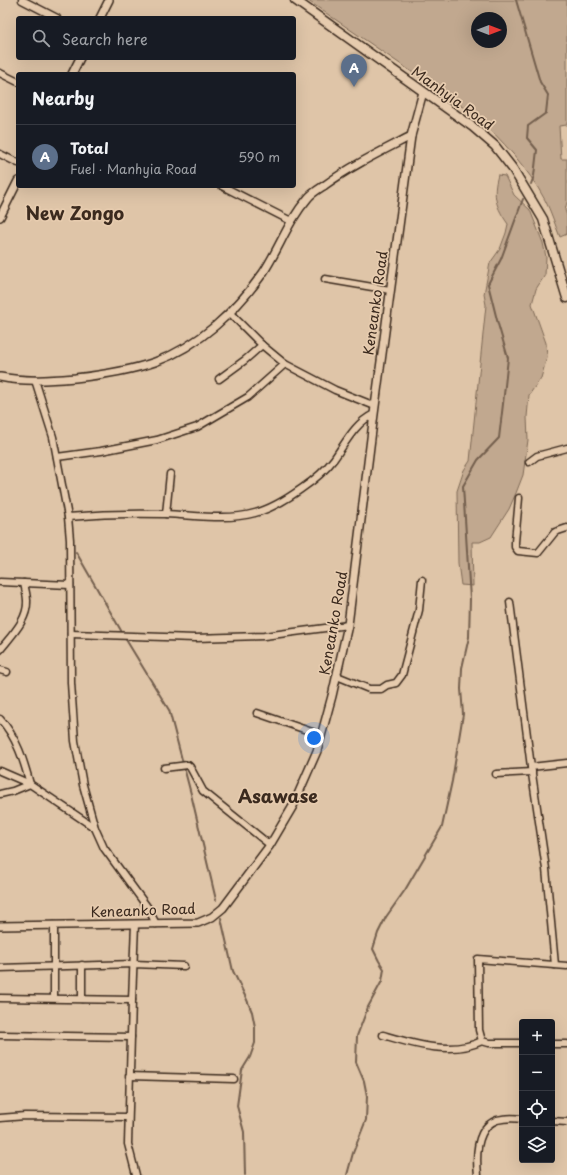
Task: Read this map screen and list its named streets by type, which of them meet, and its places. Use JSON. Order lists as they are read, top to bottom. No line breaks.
{"streets":{"main road":["Manhyia Road"],"street":["Keneanko Road"]},"crossings":[["Manhyia Road","Keneanko Road"]],"districts":["New Zongo","Asawase"],"north":"right","page":{"search":"Search here","pins":"A","heading":"Nearby","list":[{"mark":"A","name":"Total","note":"Fuel · Manhyia Road","value":"590 m"}],"map_buttons":["+","−"]}}
